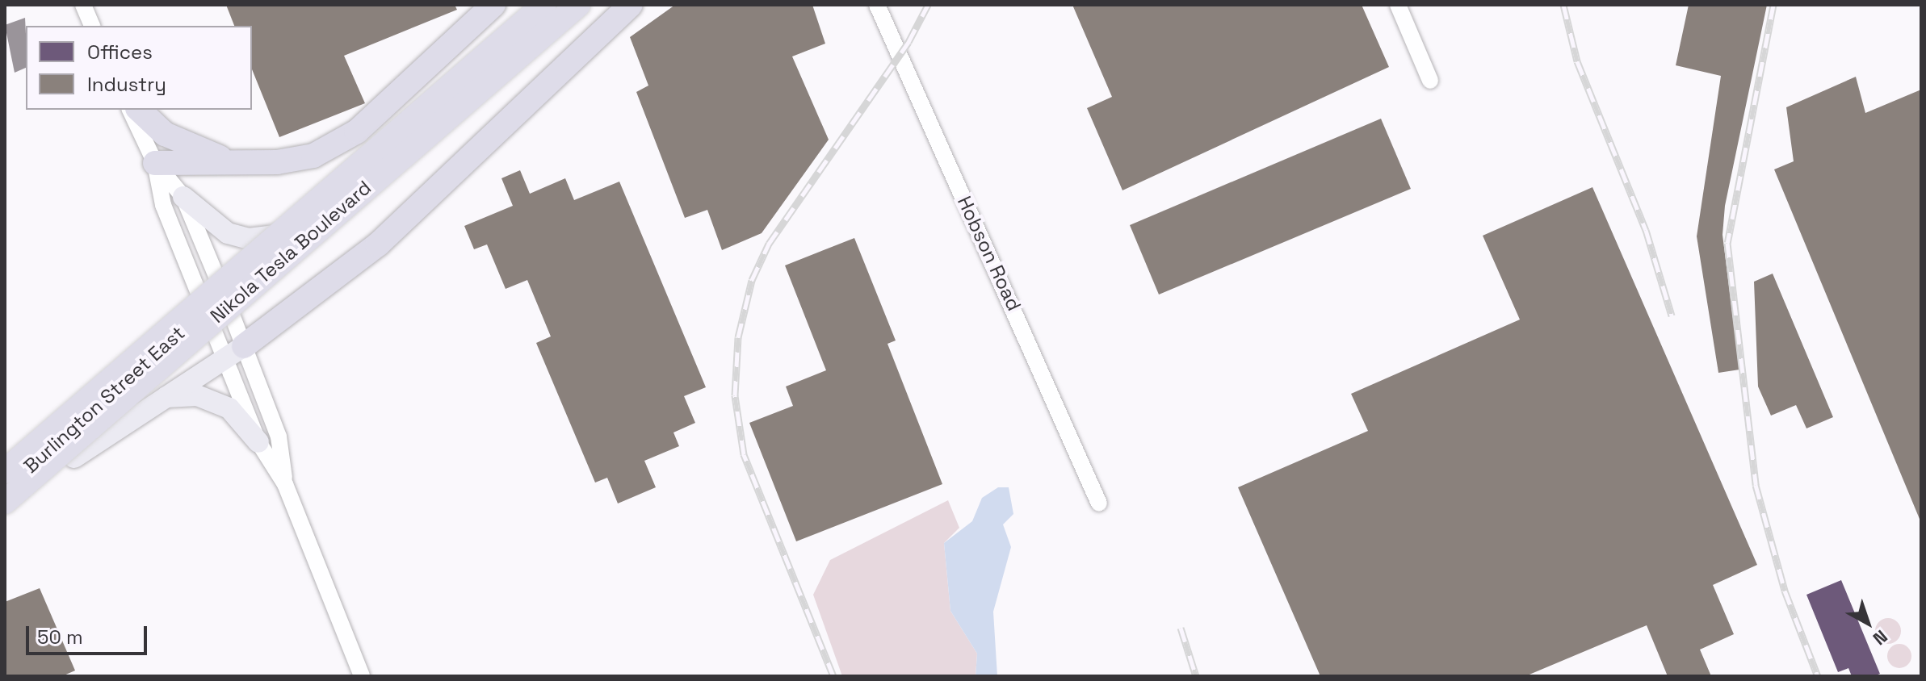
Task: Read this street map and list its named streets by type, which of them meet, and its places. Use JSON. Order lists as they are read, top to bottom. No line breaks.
{"streets":{"highway":["Nikola Tesla Boulevard"],"main road":["Burlington Street East"],"street":["Hobson Road"]},"crossings":[["Nikola Tesla Boulevard","Burlington Street East"]],"legend":["Offices","Industry"],"scale_bar":"50 m","north":"bottom right"}
